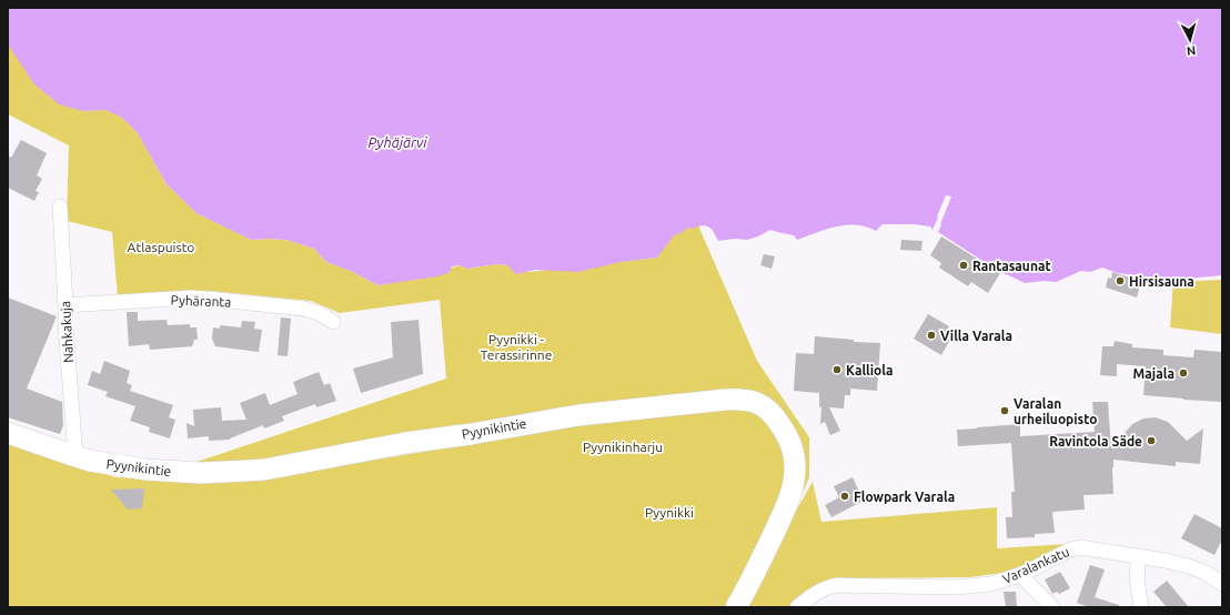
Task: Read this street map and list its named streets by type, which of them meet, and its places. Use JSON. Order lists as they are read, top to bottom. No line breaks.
{"streets":{"street":["Pyhäranta","Nahkakuja","Pyynikintie","Varalankatu"]},"crossings":[["Pyhäranta","Nahkakuja"],["Nahkakuja","Pyynikintie"]],"water":["Pyhäjärvi"],"parks":["Atlaspuisto","Pyynikki - Terassirinne","Pyynikinharju","Pyynikki"],"places":["Rantasaunat","Hirsisauna","Villa Varala","Kalliola","Majala","Varalan urheiluopisto","Ravintola Säde","Flowpark Varala"],"north":"bottom"}
